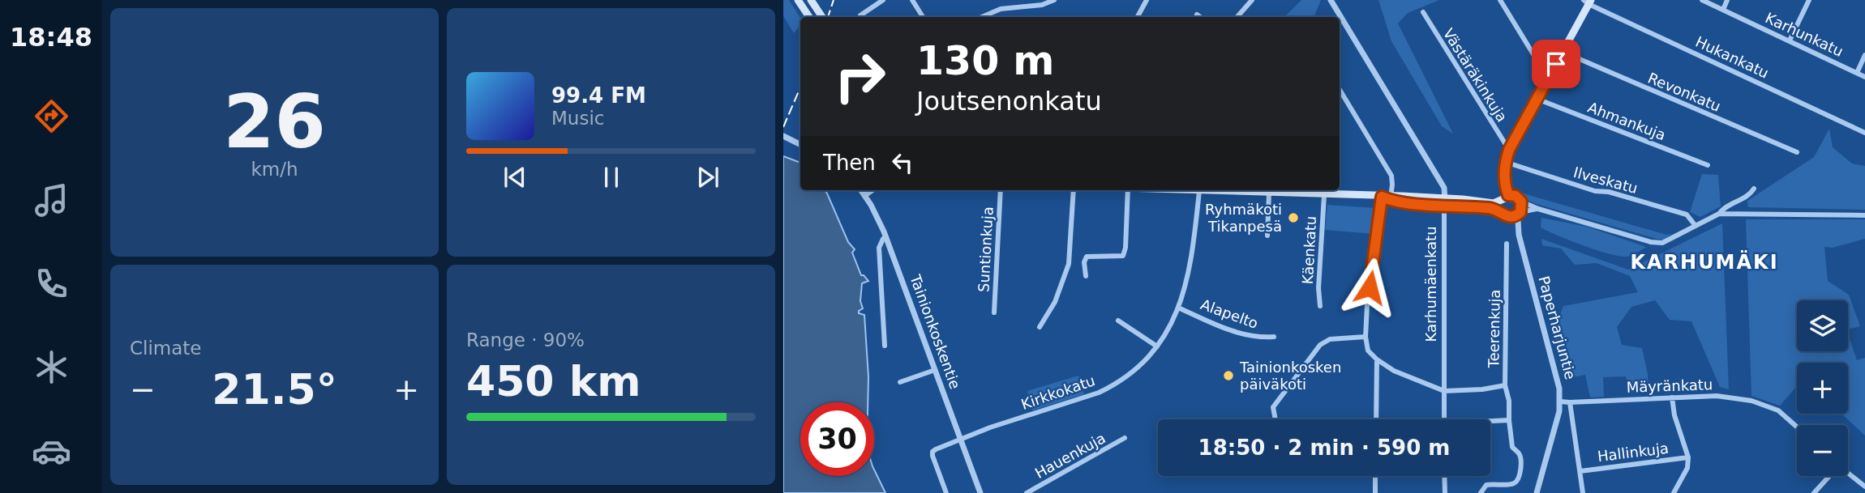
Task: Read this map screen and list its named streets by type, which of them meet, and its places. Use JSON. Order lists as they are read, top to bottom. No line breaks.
{"streets":{"street":["Karhunkatu","Hukankatu","Västäräkinkuja","Revonkatu","Ahmankuja","Ilveskatu","Suntionkuja","Käenkatu","Karhumäenkatu","Alapelto","Paperharjuntie","Teerenkuja","Tainionkoskentie","Mäyränkatu","Kirkkokatu","Hallinkuja","Hauenkuja"]},"crossings":[["Karhumäenkatu","Teerenkuja"],["Alapelto","Kirkkokatu"],["Paperharjuntie","Mäyränkatu"],["Tainionkoskentie","Kirkkokatu"]],"districts":["KARHUMÄKI"],"places":["Ryhmäkoti Tikanpesä","Tainionkosken päiväkoti"],"page":{"tabs":"18:48","tile":[["26","km/h"],"Climate",["Range · 90%","450 km"]],"turn":["130 m","Joutsenonkatu"],"song":["99.4 FM","Music"],"then":"Then","map_buttons":["+","−"],"heat":["−","21.5°","+"],"limit":"30","trip":"18:50 · 2 min · 590 m"}}
